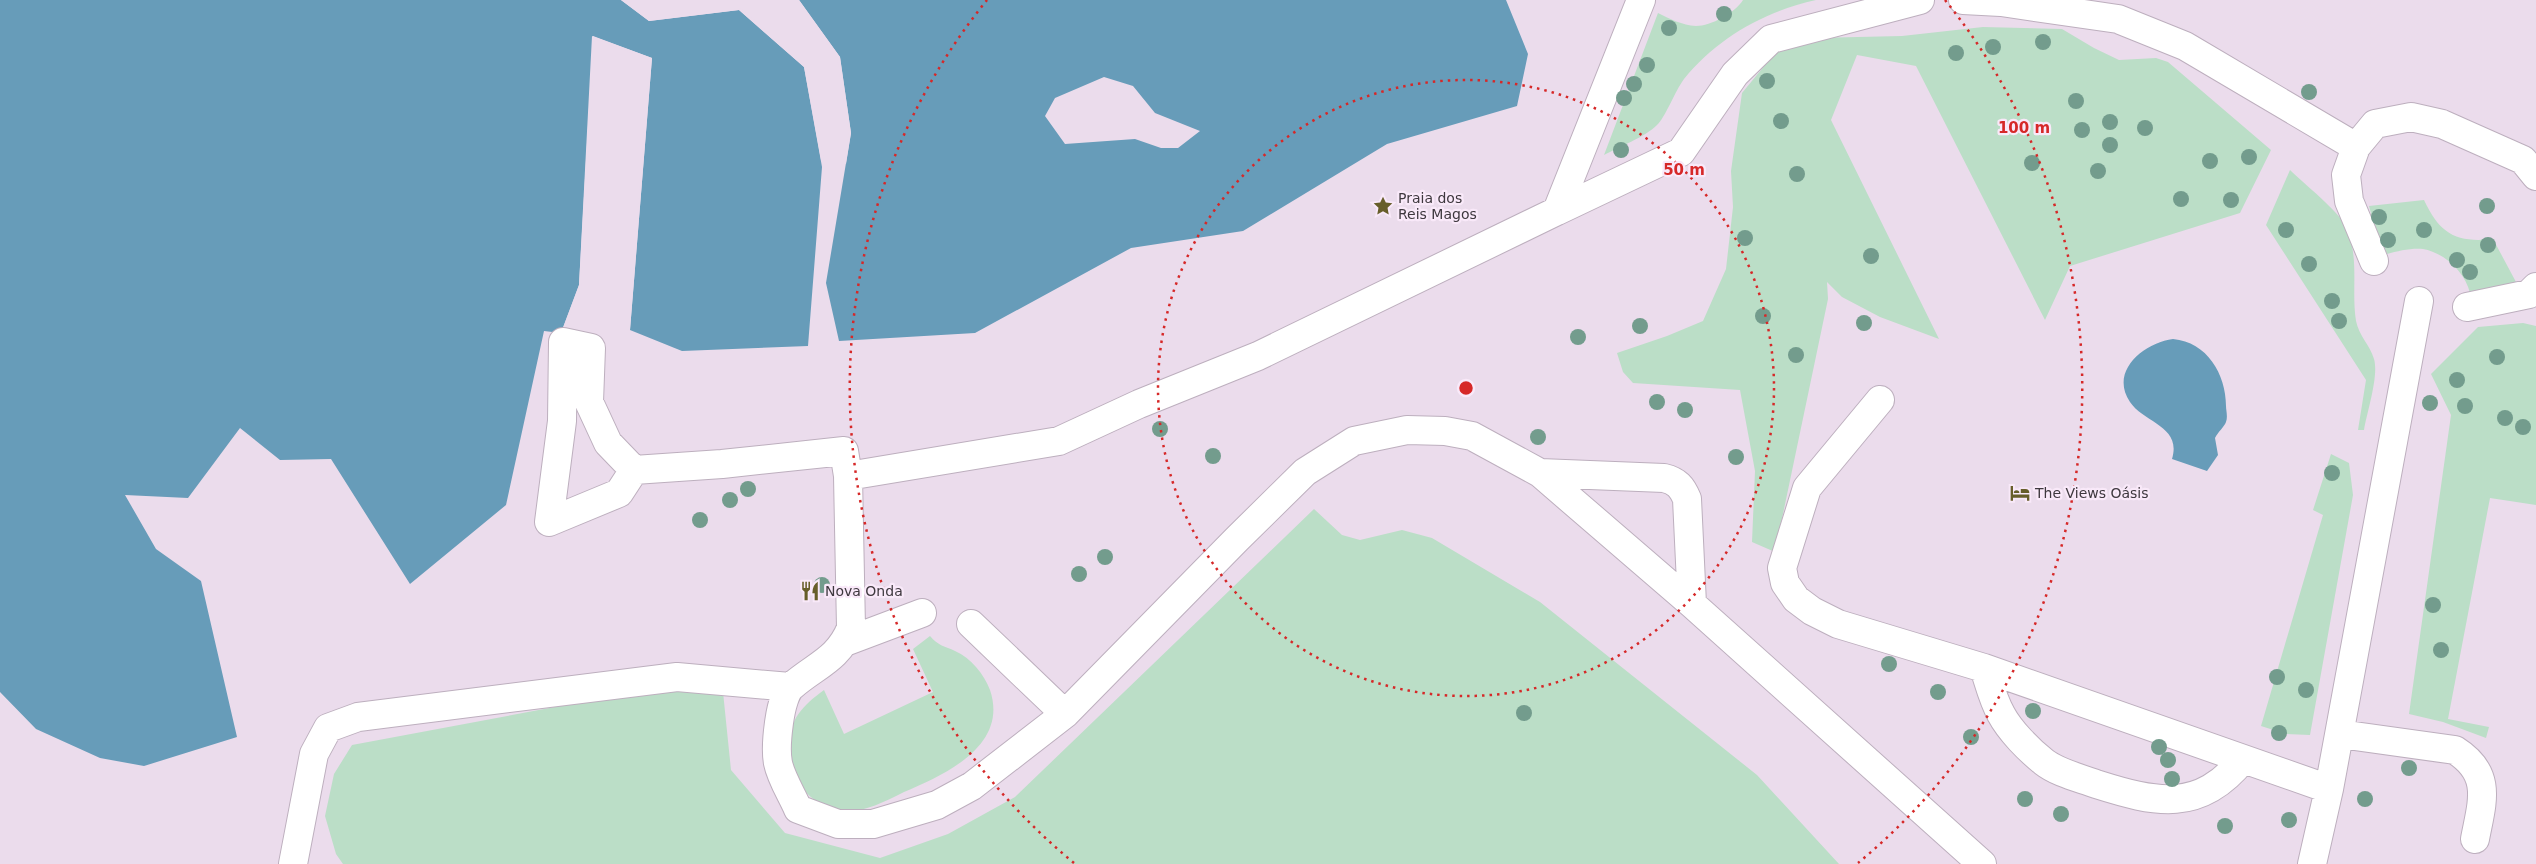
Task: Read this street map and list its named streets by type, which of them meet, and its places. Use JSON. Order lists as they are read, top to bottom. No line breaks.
{"places":{"place":["Praia dos Reis Magos"],"hotel":["The Views Oásis"],"restaurant":["Nova Onda"]},"rings":["100 m","50 m"]}
